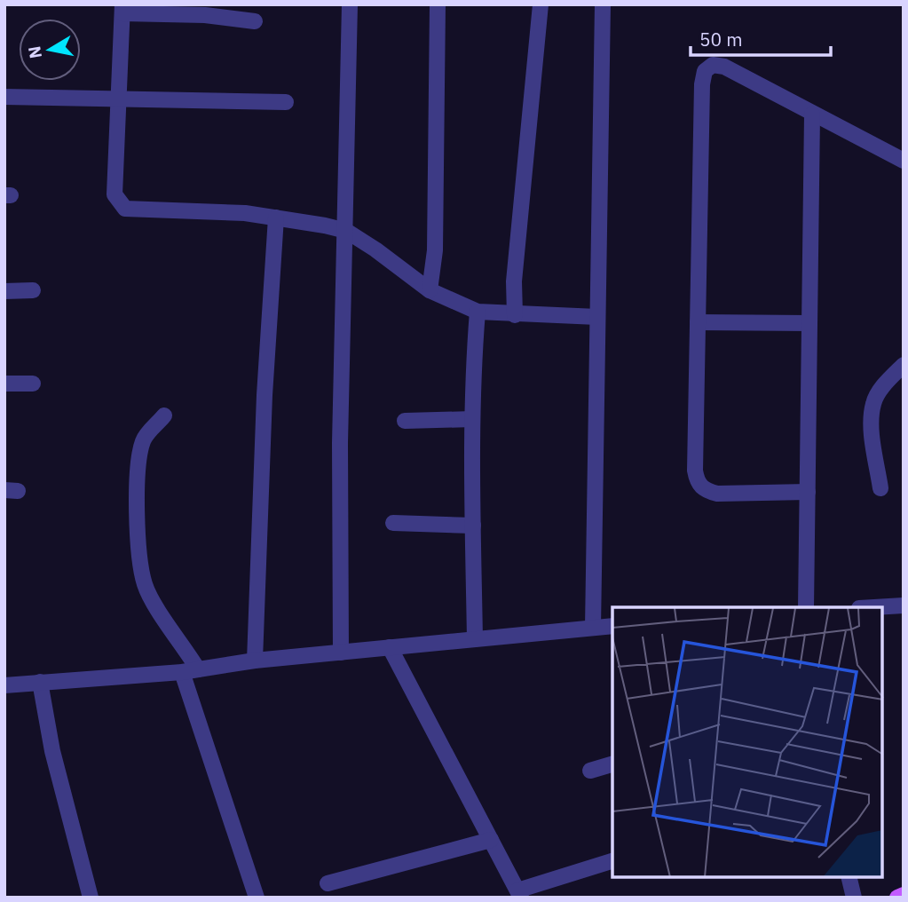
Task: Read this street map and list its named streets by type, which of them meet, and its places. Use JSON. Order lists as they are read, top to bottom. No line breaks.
{"scale_bar":"50 m","north":"left"}
